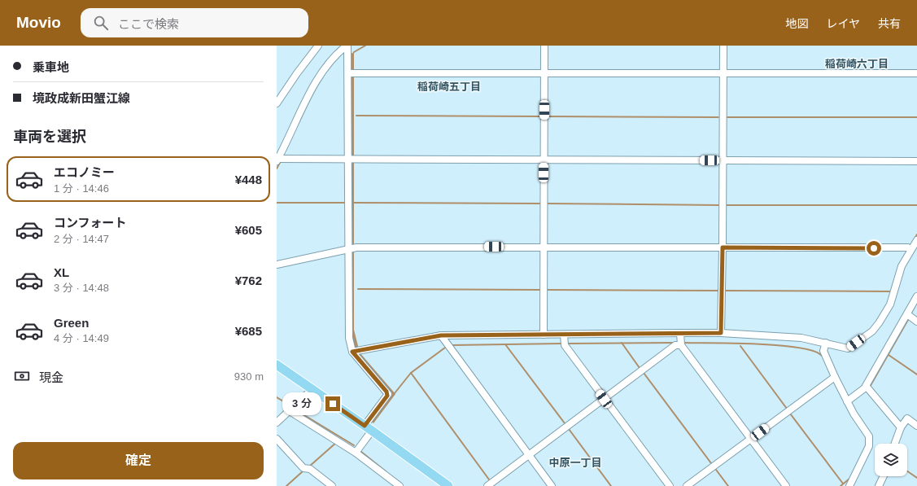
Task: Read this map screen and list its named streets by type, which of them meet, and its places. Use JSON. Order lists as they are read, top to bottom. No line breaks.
{"districts":["稲荷崎六丁目","稲荷崎五丁目","中原一丁目"],"page":{"header":"Movio","search":"ここで検索","nav":["地図","レイヤ","共有"],"banner":["乗車地","境政成新田蟹江線"],"heading":"車両を選択","list":[{"name":"エコノミー","note":"1 分 · 14:46","value":"¥448"},{"name":"コンフォート","note":"2 分 · 14:47","value":"¥605"},{"name":"XL","note":"3 分 · 14:48","value":"¥762"},{"name":"Green","note":"4 分 · 14:49","value":"¥685"}],"pay":["現金","930 m"],"bubble":"3 分","buttons":"確定"}}
